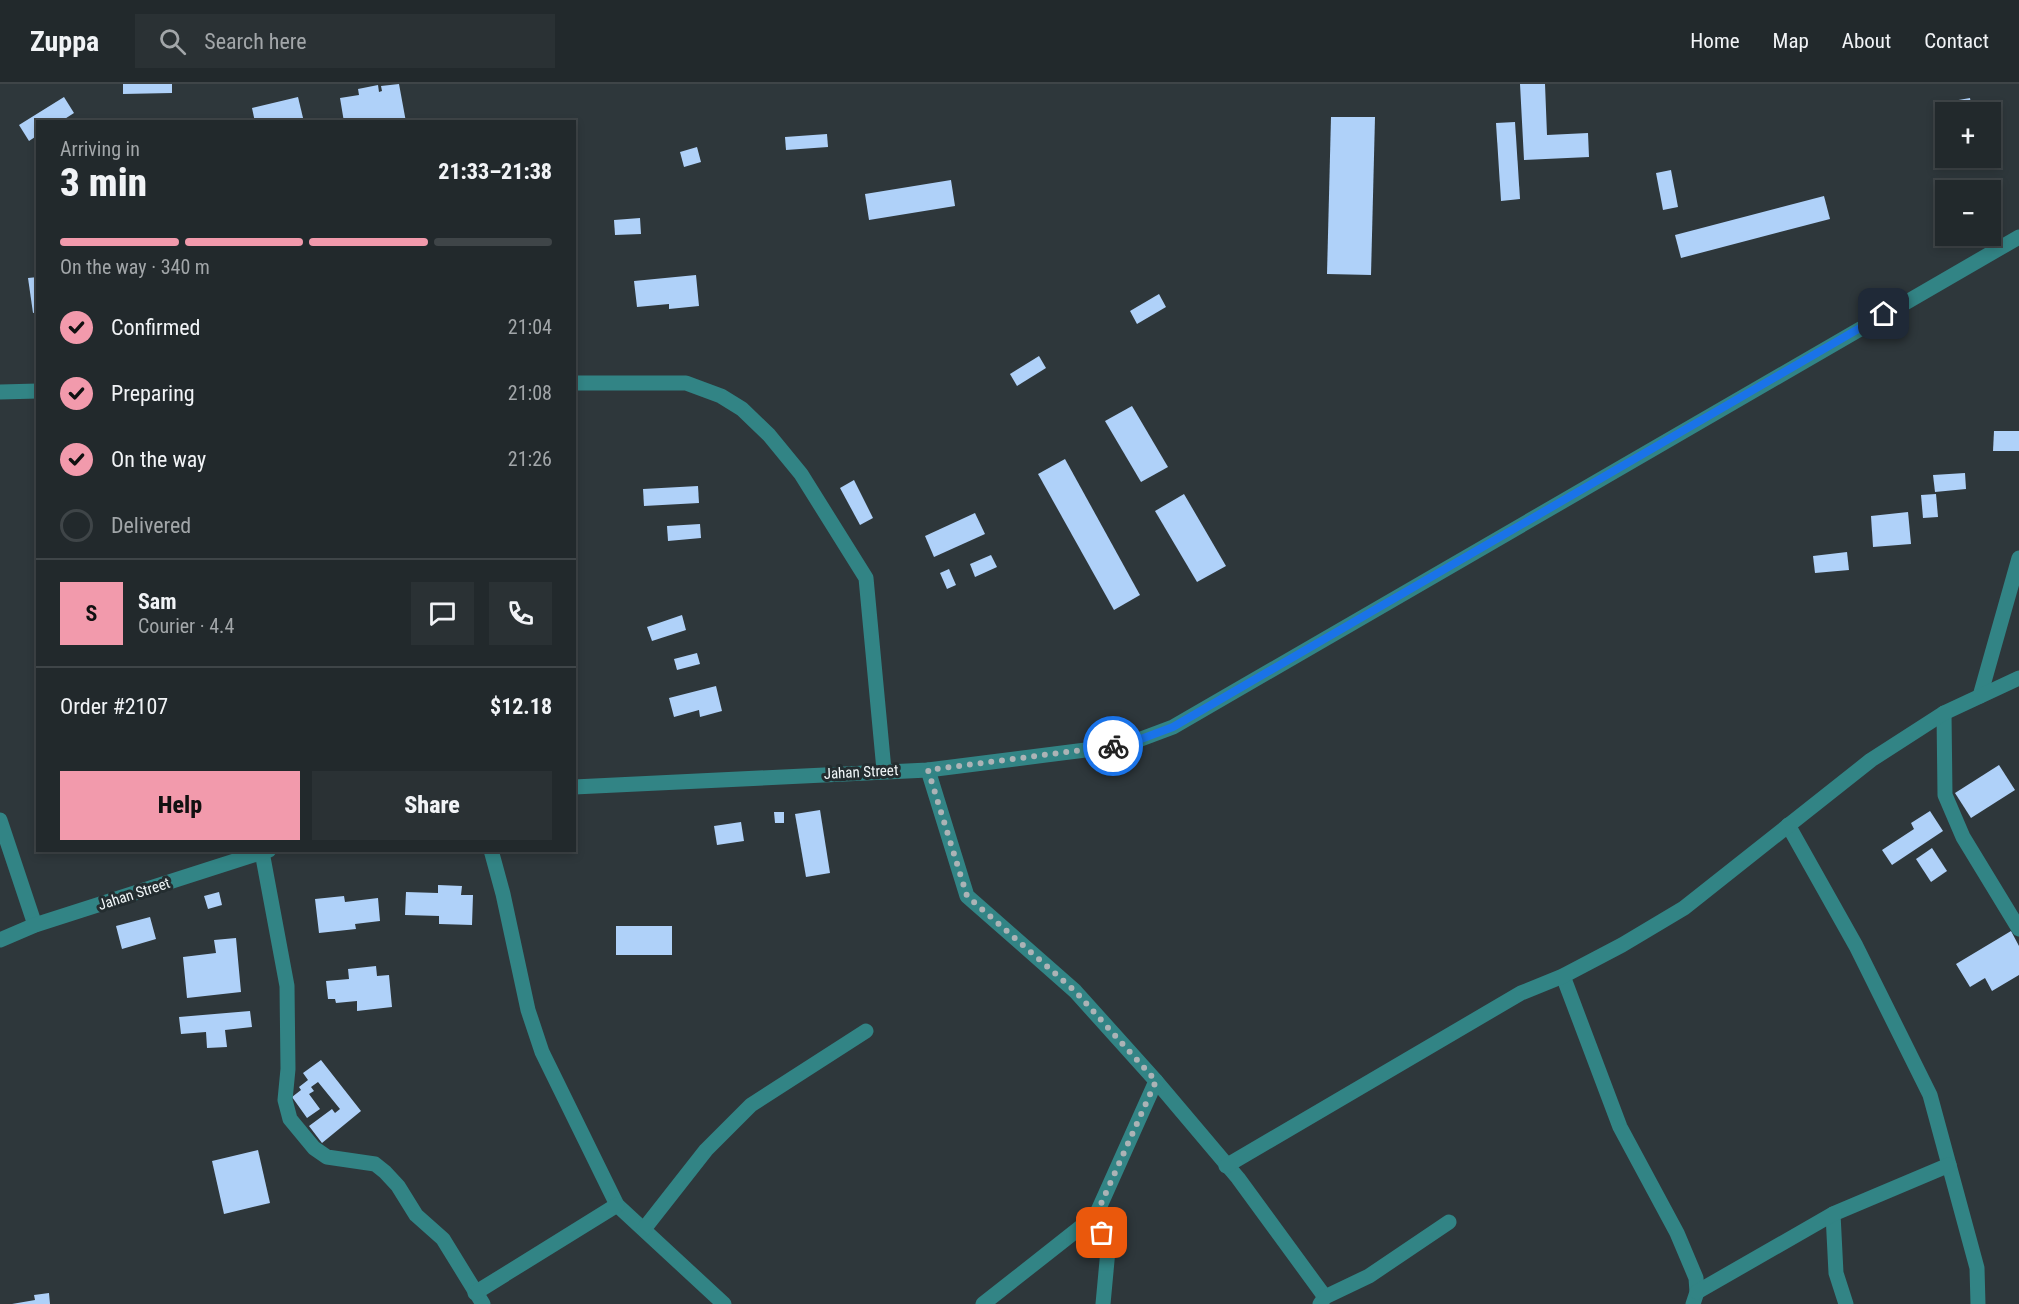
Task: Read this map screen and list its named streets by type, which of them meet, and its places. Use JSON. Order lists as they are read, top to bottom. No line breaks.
{"streets":{"street":["Jahan Street"]},"page":{"header":"Zuppa","search":"Search here","nav":["Home","Map","About","Contact"],"map_buttons":["+","−"],"heading":["3 min","Arriving in","21:33–21:38"],"panel":["Sam","Courier · 4.4","Order #2107","$12.18"],"bar":"On the way · 340 m","list":[["Confirmed","21:04"],["Preparing","21:08"],["On the way","21:26"],"Delivered"],"round":"S","buttons":["Help","Share"]}}
